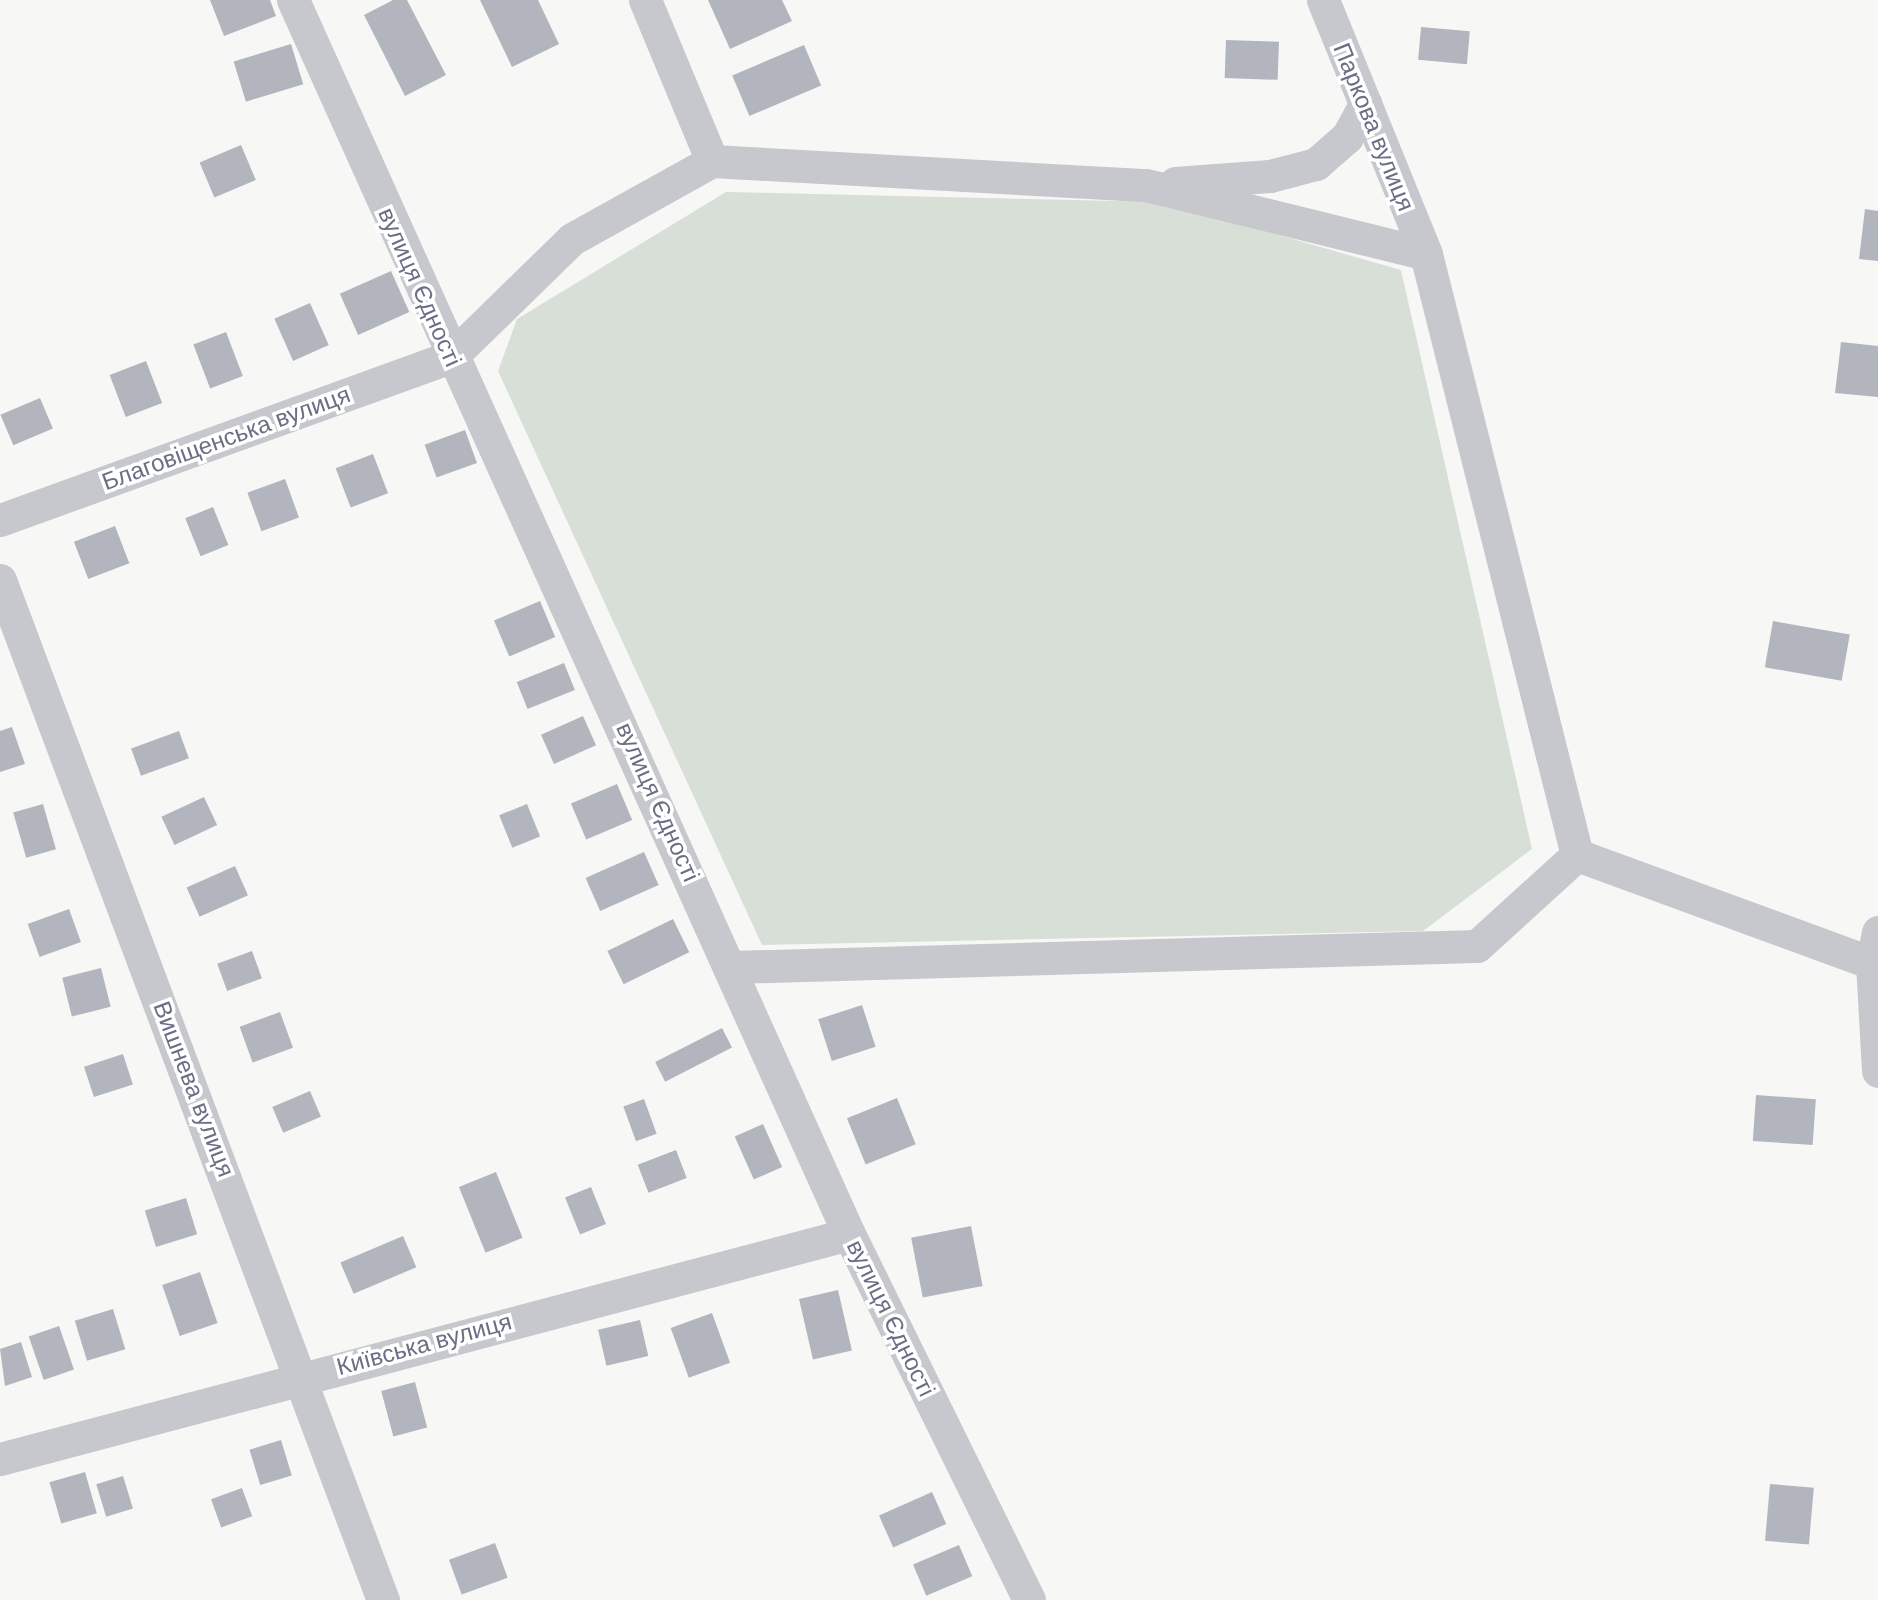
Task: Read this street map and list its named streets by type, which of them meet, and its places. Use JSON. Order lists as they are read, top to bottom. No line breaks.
{"streets":{"street":["Паркова вулиця","вулиця Єдності","Благовіщенська вулиця","Вишнева вулиця","Київська вулиця"]},"crossings":[["вулиця Єдності","Благовіщенська вулиця"],["вулиця Єдності","Київська вулиця"],["Вишнева вулиця","Київська вулиця"]]}
